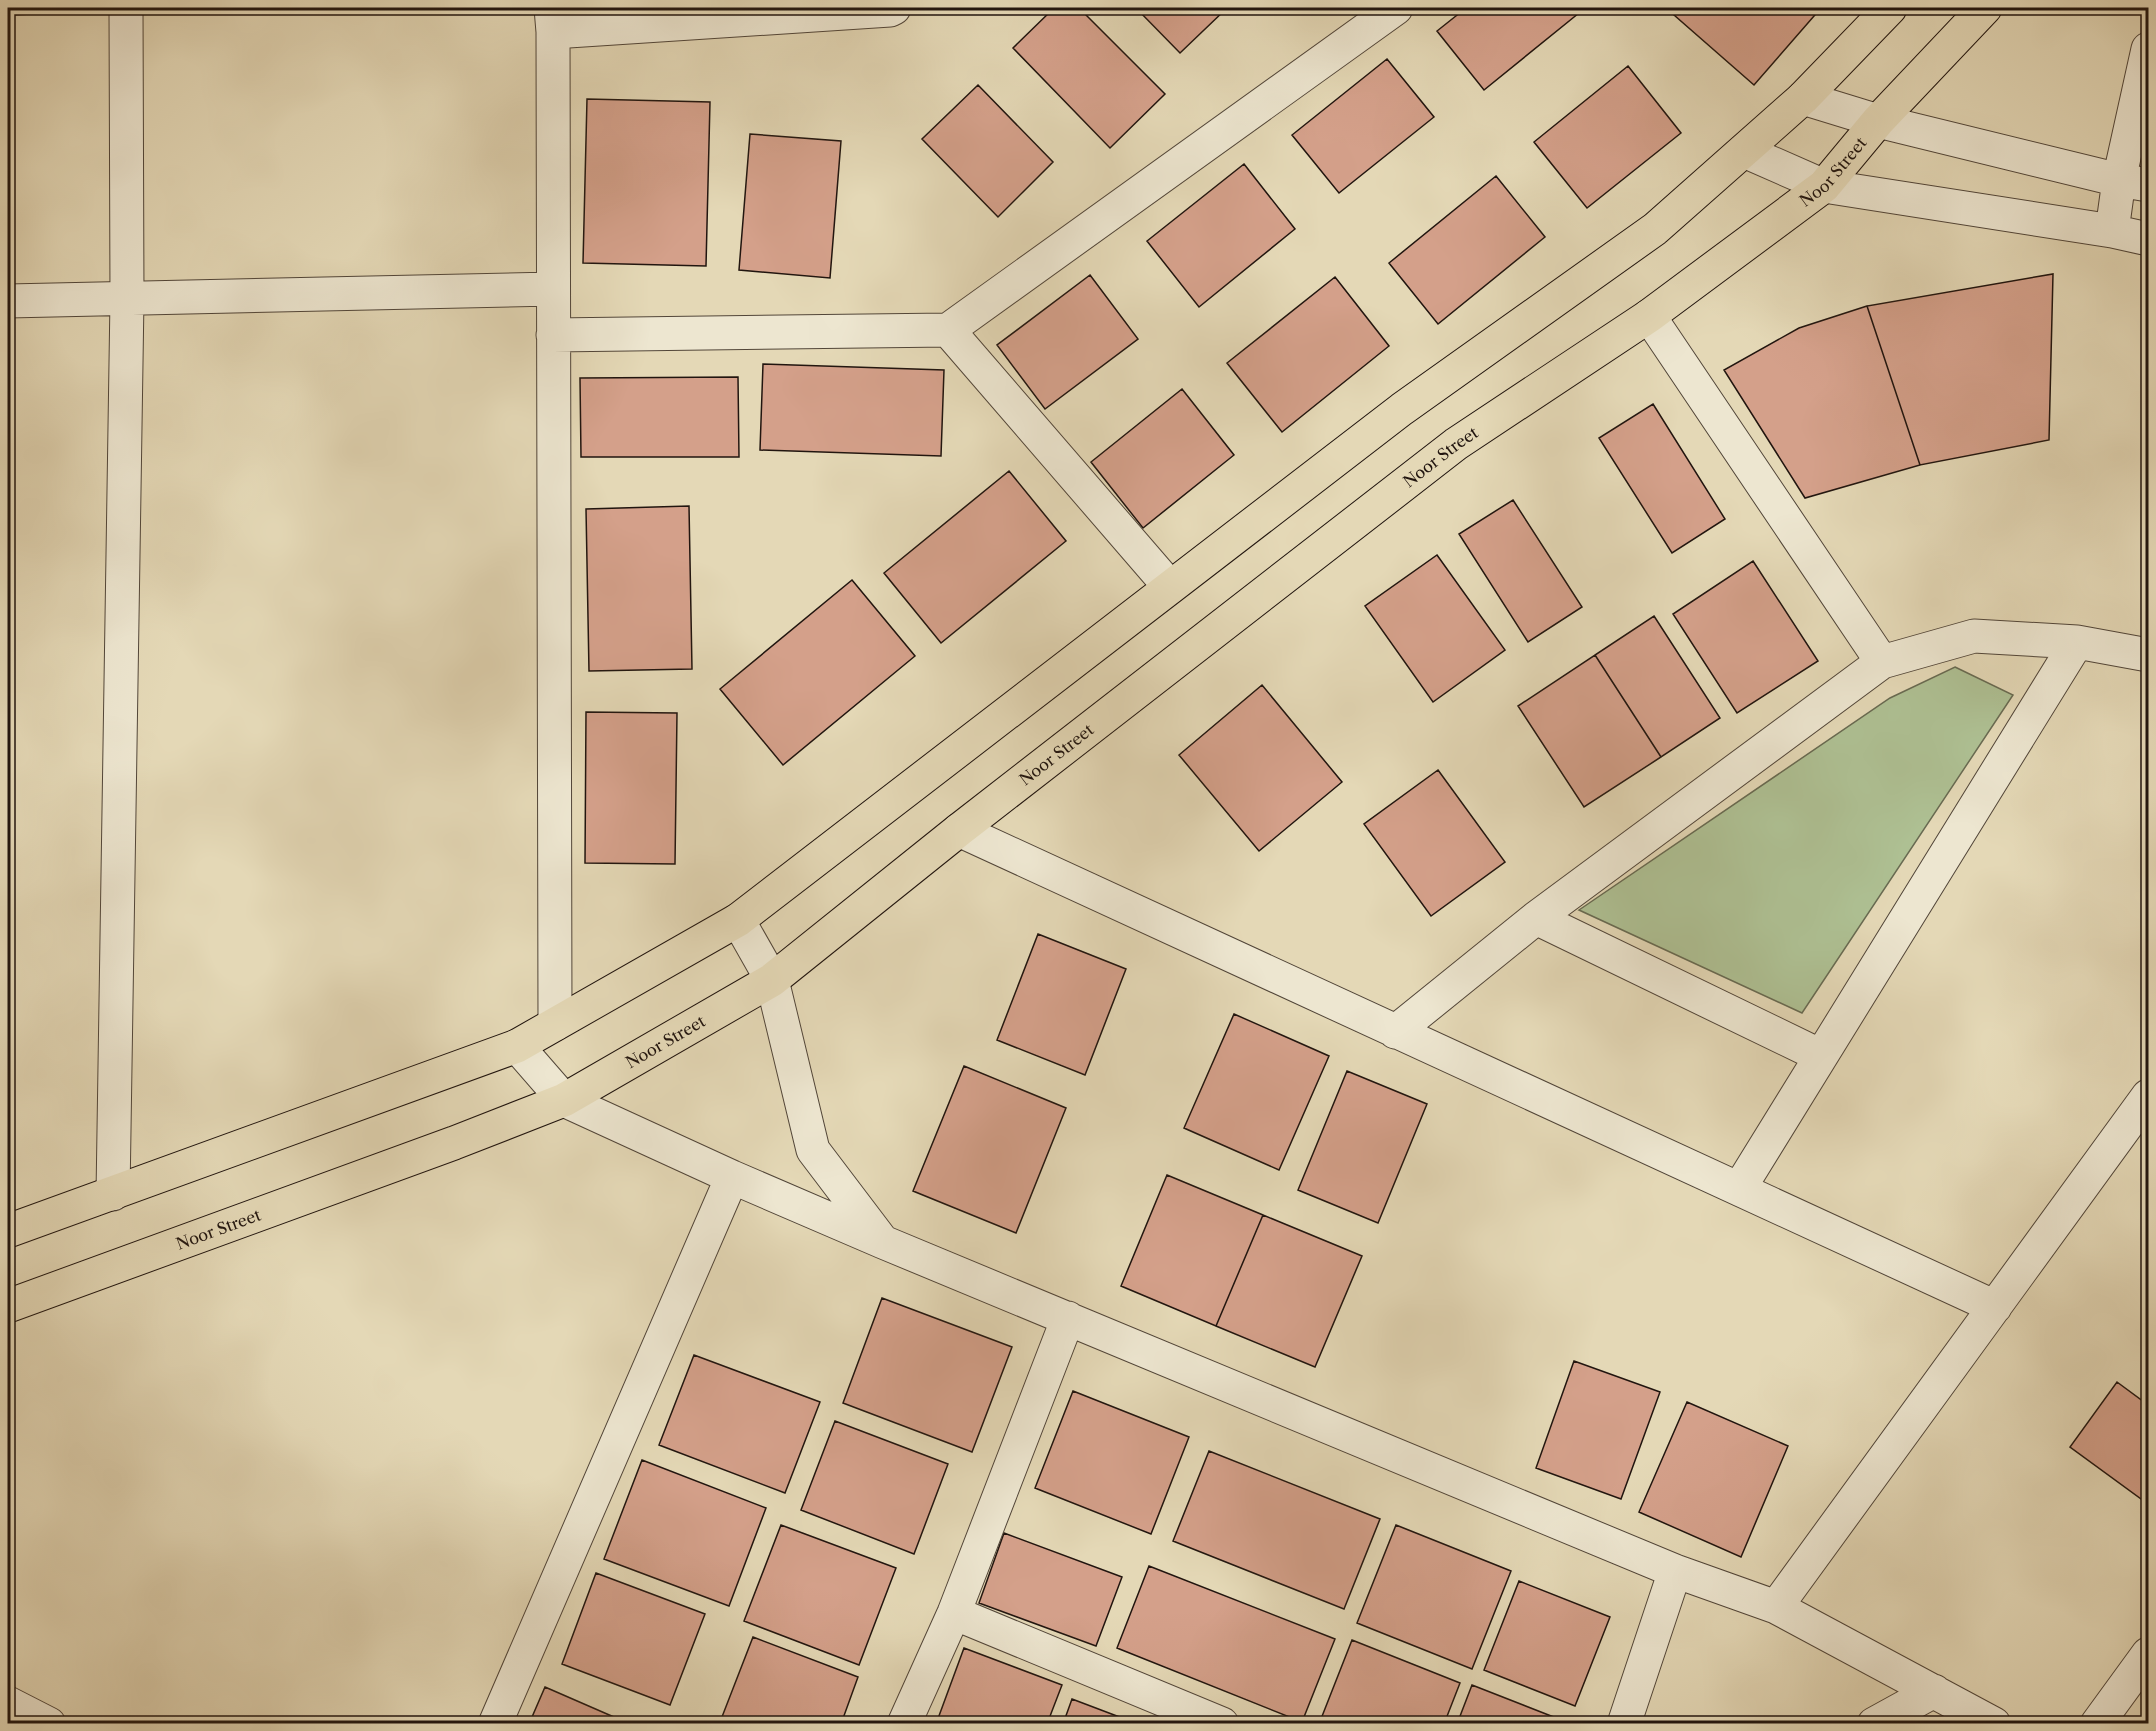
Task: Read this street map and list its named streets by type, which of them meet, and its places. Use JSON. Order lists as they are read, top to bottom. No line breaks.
{"streets":{"main road":["Noor Street"]}}
